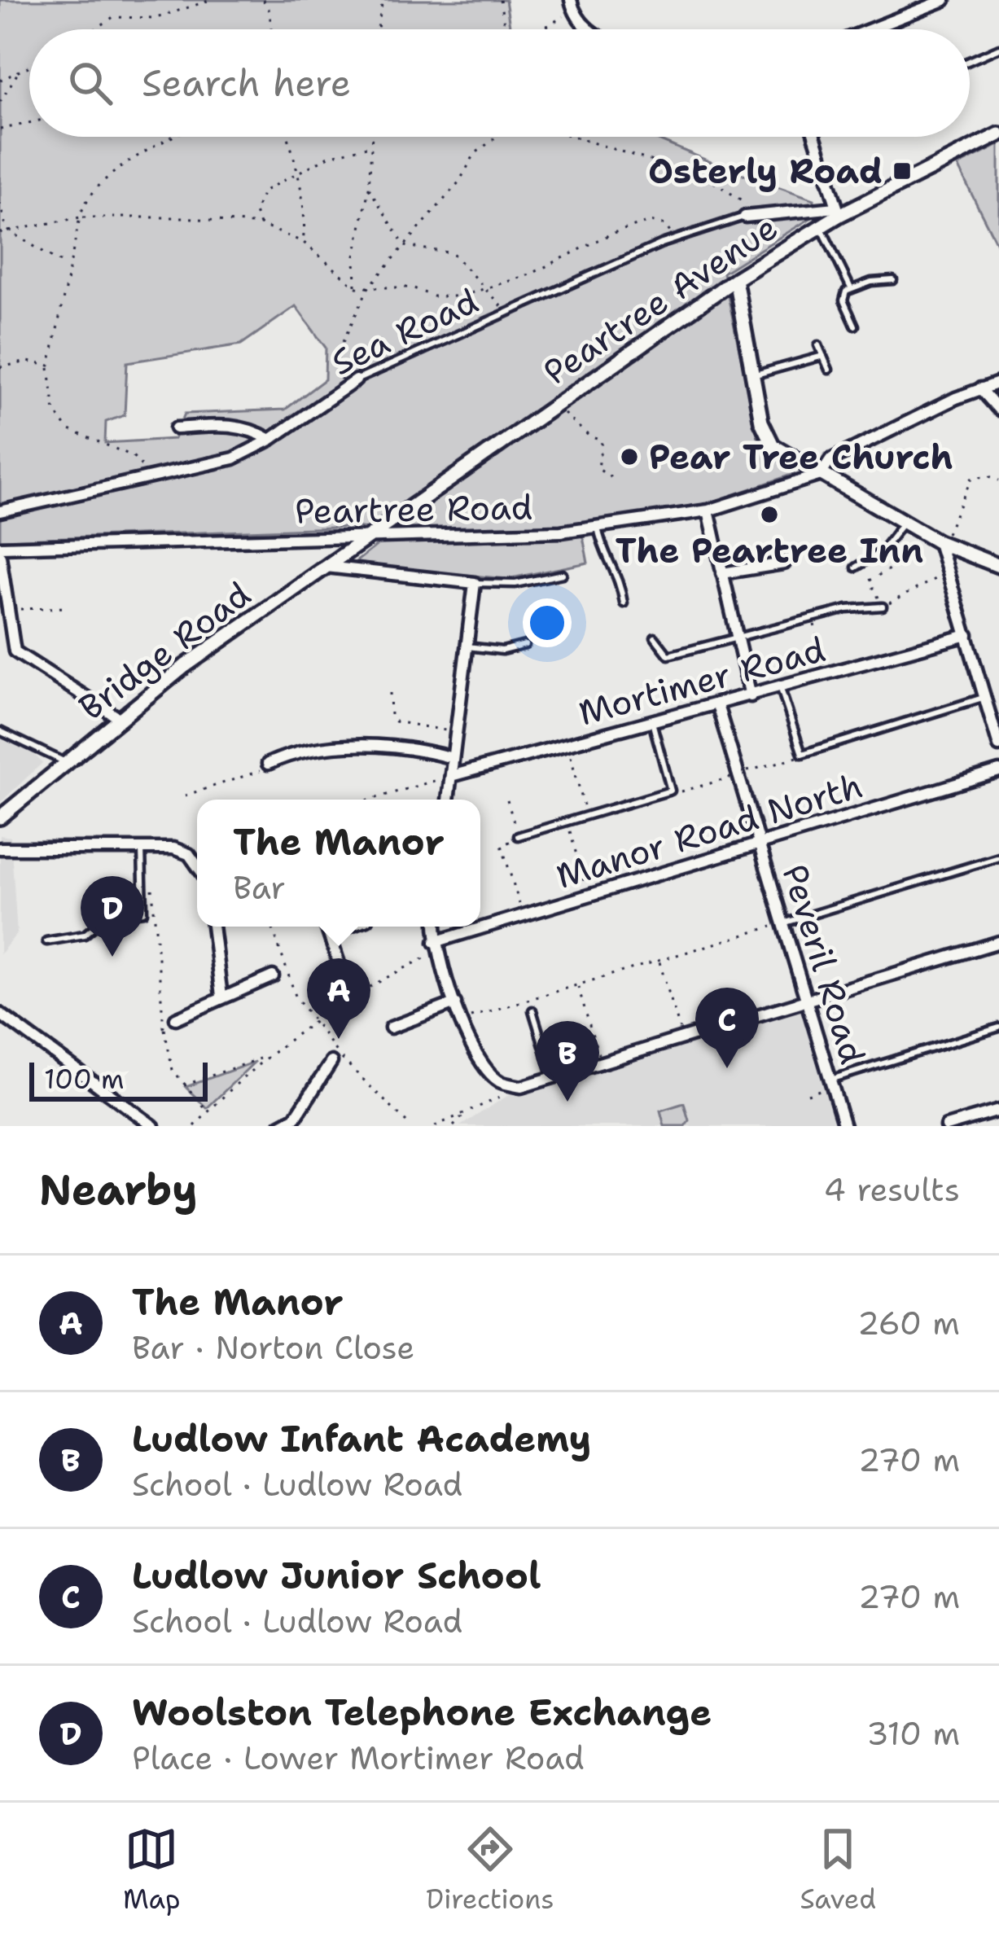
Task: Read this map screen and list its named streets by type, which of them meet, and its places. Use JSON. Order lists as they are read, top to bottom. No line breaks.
{"streets":{"street":["Peartree Avenue","Sea Road","Peartree Road","Bridge Road","Mortimer Road","Manor Road North","Peveril Road"]},"crossings":[["Peartree Avenue","Sea Road"],["Peartree Avenue","Peartree Road"],["Peartree Avenue","Bridge Road"],["Peartree Road","Bridge Road"],["Mortimer Road","Peveril Road"],["Manor Road North","Peveril Road"]],"places":{"transit":["Osterly Road"],"other":["Pear Tree Church","The Peartree Inn"]},"scale_bar":"100 m","page":{"search":"Search here","popup":["The Manor","Bar"],"pins":["D","A","C","B"],"scale":"100 m","heading":["Nearby","4 results"],"list":[{"mark":"A","name":"The Manor","note":"Bar · Norton Close","value":"260 m"},{"mark":"B","name":"Ludlow Infant Academy","note":"School · Ludlow Road","value":"270 m"},{"mark":"C","name":"Ludlow Junior School","note":"School · Ludlow Road","value":"270 m"},{"mark":"D","name":"Woolston Telephone Exchange","note":"Place · Lower Mortimer Road","value":"310 m"}],"nav":["Map","Directions","Saved"]}}
